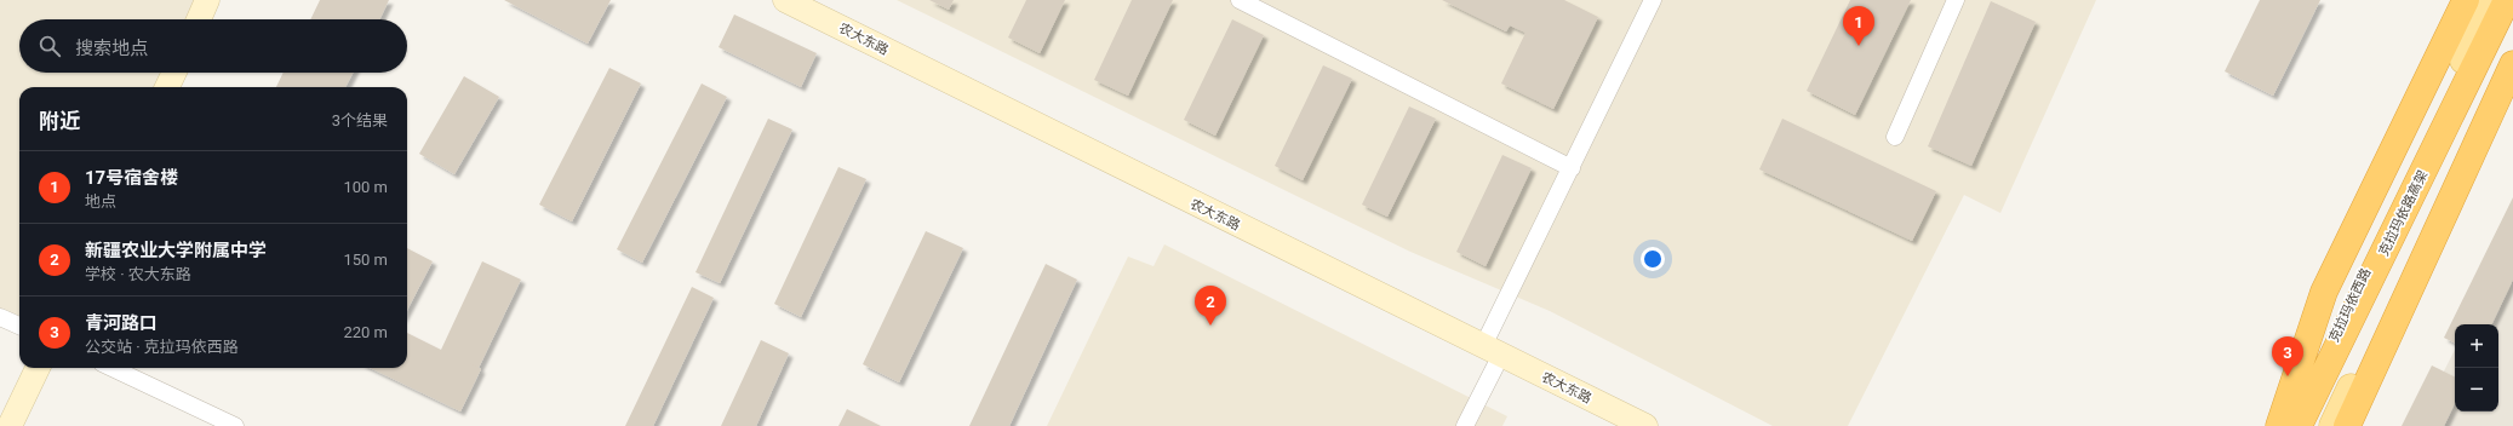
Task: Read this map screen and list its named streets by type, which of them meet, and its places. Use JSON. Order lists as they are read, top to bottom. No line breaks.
{"streets":{"highway":["克拉玛依路高架"],"main road":["农大东路","克拉玛依西路"]},"page":{"pins":["1","2","3"],"search":"搜索地点","heading":["附近","3个结果"],"list":[{"mark":"1","name":"17号宿舍楼","note":"地点","value":"100 m"},{"mark":"2","name":"新疆农业大学附属中学","note":"学校 · 农大东路","value":"150 m"},{"mark":"3","name":"青河路口","note":"公交站 · 克拉玛依西路","value":"220 m"}],"map_buttons":["+","−"]}}
